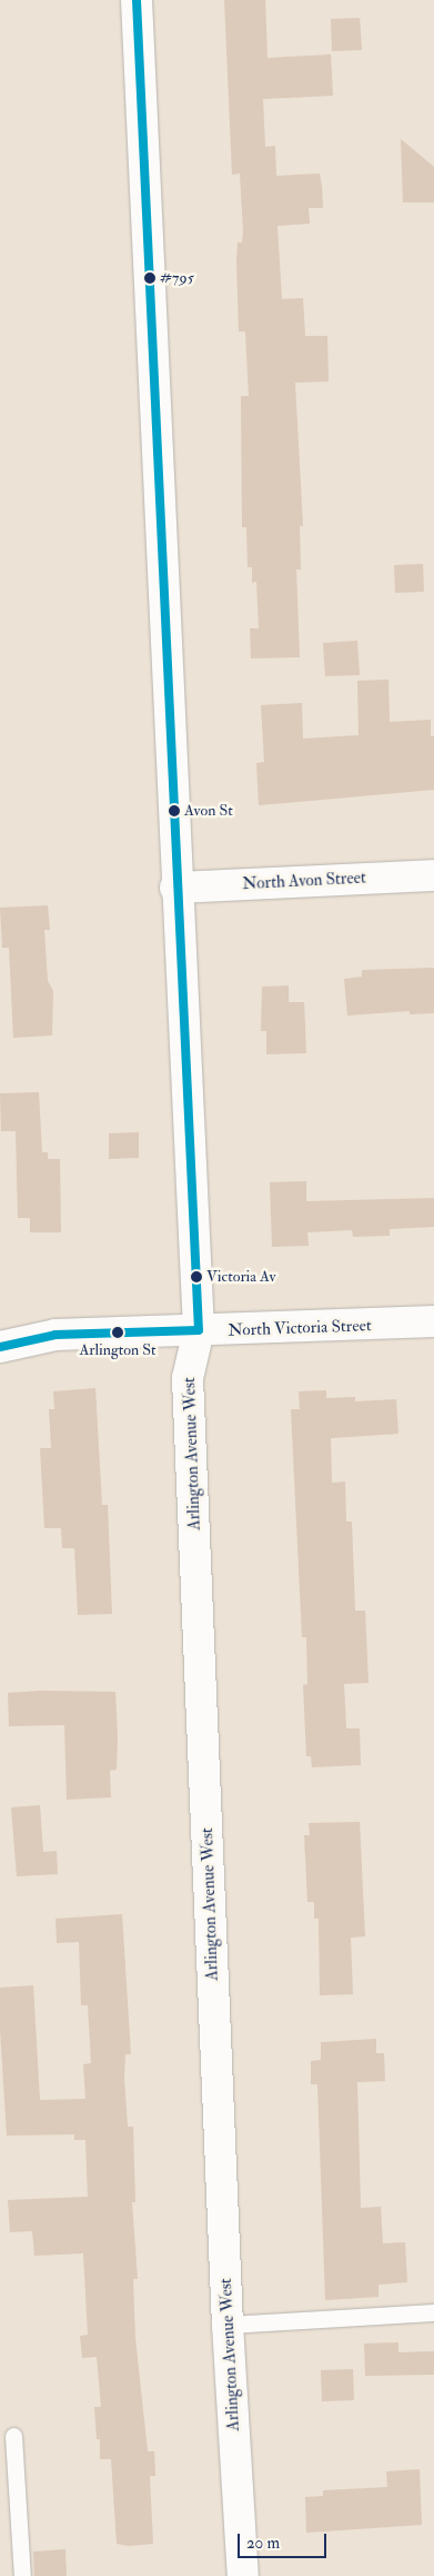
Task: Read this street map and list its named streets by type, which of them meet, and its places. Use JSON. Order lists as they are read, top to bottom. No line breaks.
{"streets":{"street":["North Avon Street","North Victoria Street","Arlington Avenue West"]},"crossings":[["North Avon Street","Arlington Avenue West"],["North Victoria Street","Arlington Avenue West"]],"places":["#795","Avon St","Victoria Av","Arlington St"],"scale_bar":"20 m"}
